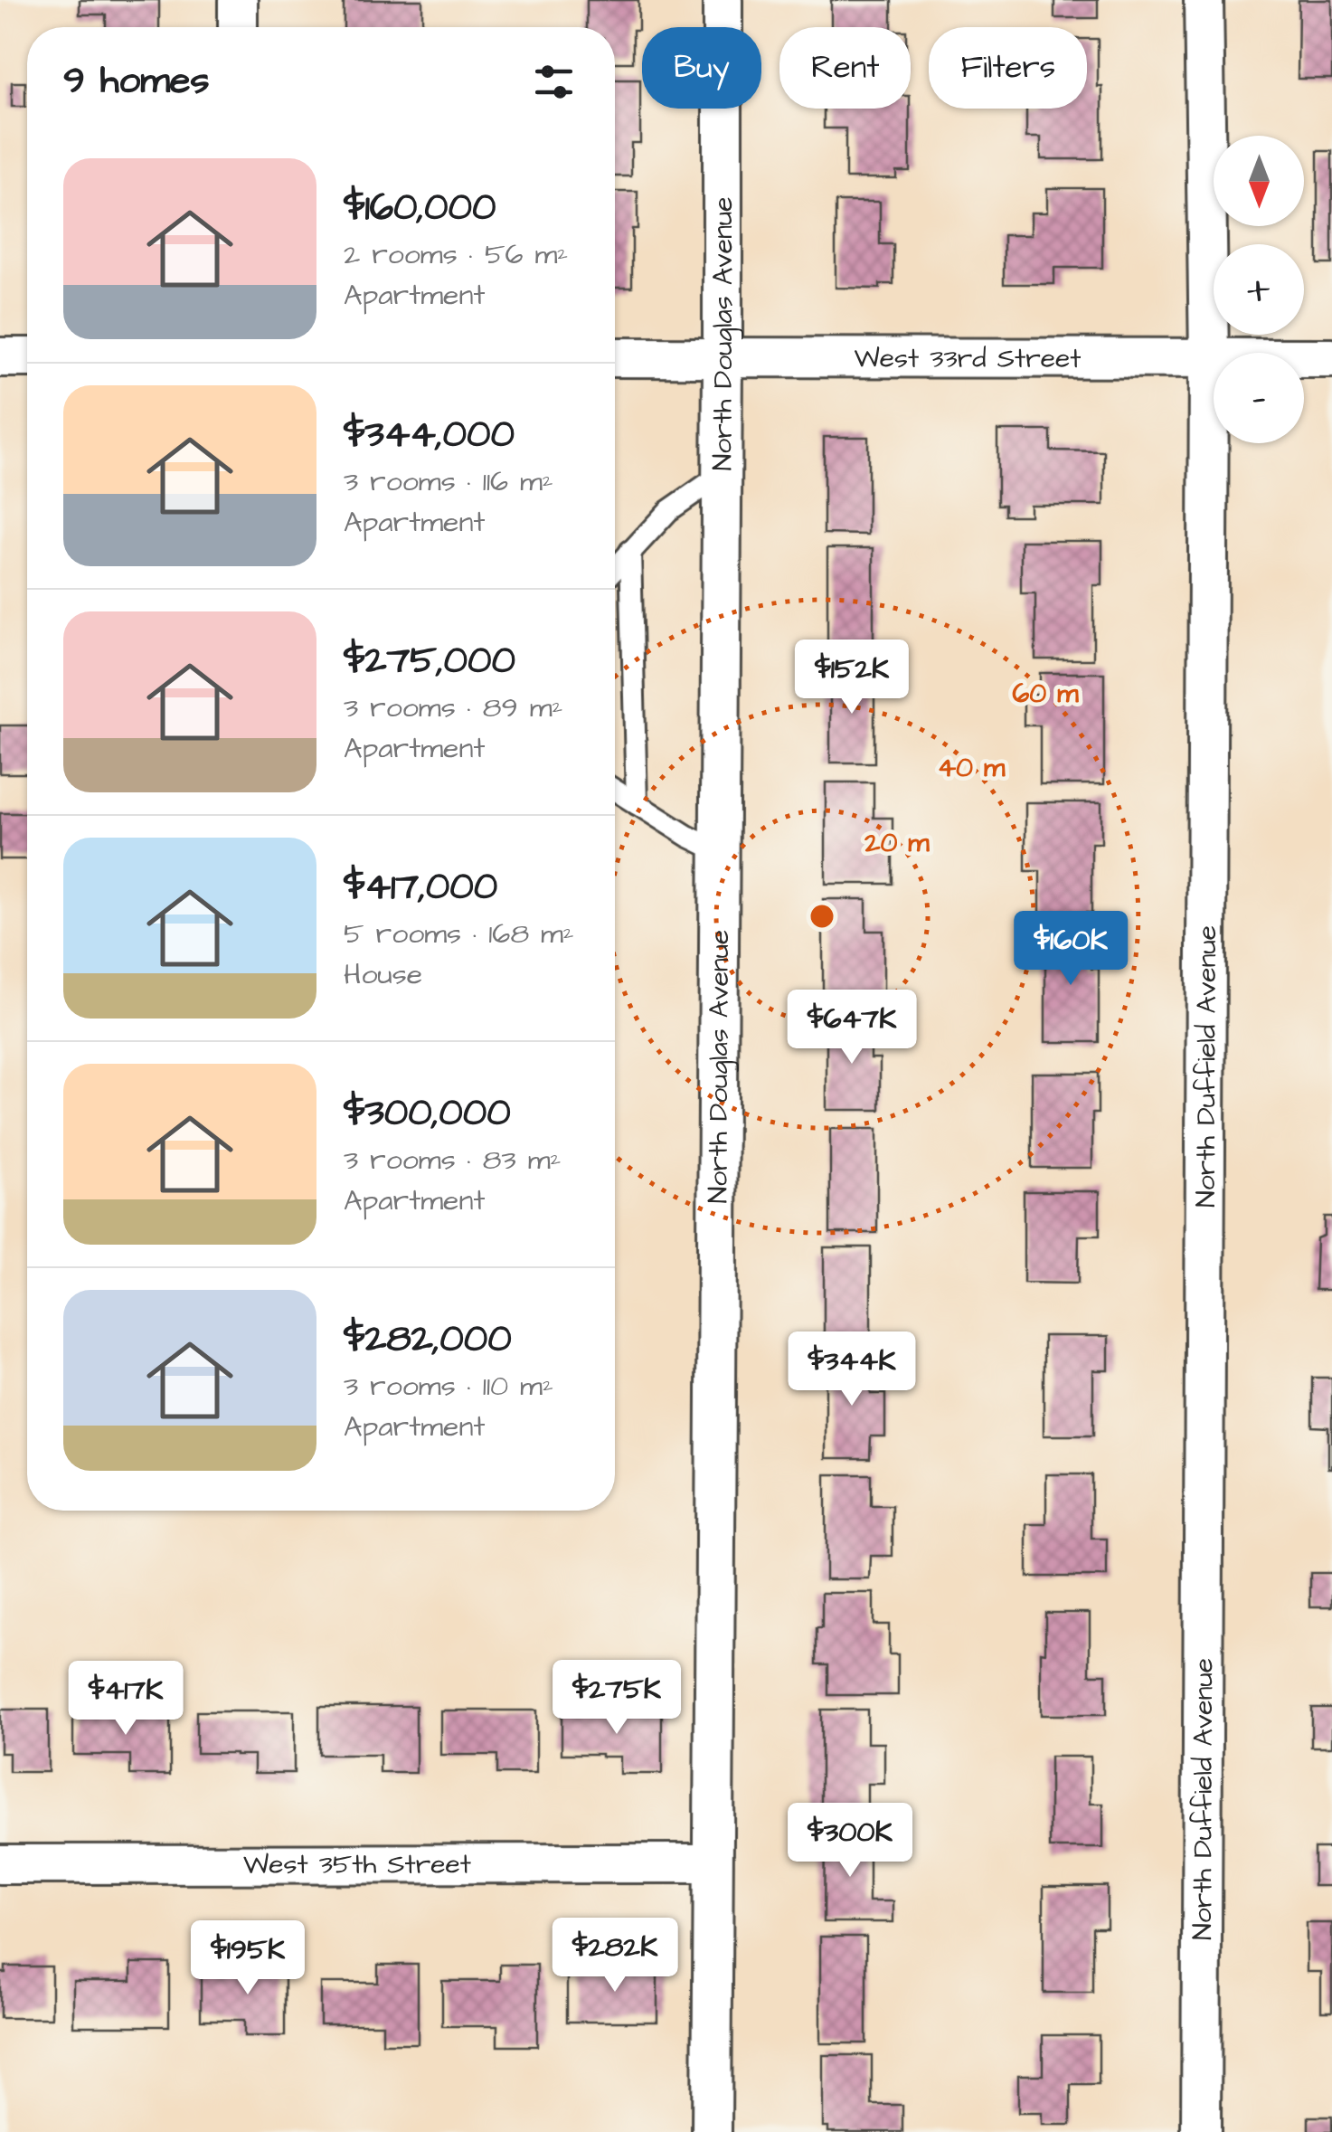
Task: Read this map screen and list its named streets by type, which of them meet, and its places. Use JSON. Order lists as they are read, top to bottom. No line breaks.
{"streets":{"street":["North Douglas Avenue","West 33rd Street","North Duffield Avenue","West 35th Street"]},"crossings":[["North Douglas Avenue","West 33rd Street"],["North Douglas Avenue","West 35th Street"],["West 33rd Street","North Duffield Avenue"]],"north":"bottom","page":{"chip":["Buy","Rent","Filters"],"heading":"9 homes","map_buttons":["+","−"],"list":[{"name":"$160,000","note":"2 rooms · 56 m² · Apartment"},{"name":"$344,000","note":"3 rooms · 116 m² · Apartment"},{"name":"$275,000","note":"3 rooms · 89 m² · Apartment"},{"name":"$417,000","note":"5 rooms · 168 m² · House"},{"name":"$300,000","note":"3 rooms · 83 m² · Apartment"},{"name":"$282,000","note":"3 rooms · 110 m² · Apartment"}],"price":["$152K","$160K","$647K","$344K","$275K","$417K","$300K","$282K","$195K"]},"rings":["60 m","40 m","20 m"]}
